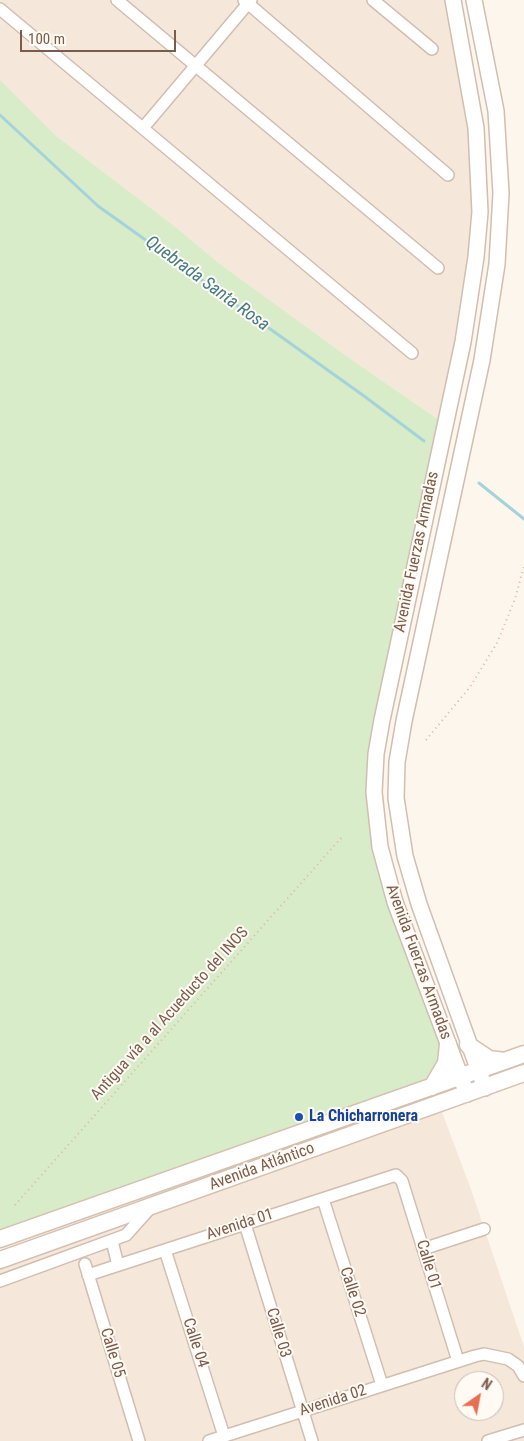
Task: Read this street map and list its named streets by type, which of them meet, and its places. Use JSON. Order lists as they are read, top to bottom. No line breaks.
{"streets":{"main road":["Avenida Atlántico"],"street":["Avenida Fuerzas Armadas","Avenida 01","Calle 01","Calle 02","Calle 03","Calle 04","Calle 05","Avenida 02"],"path":["Antigua vía a al Acueducto del INOS"]},"crossings":[["Avenida Fuerzas Armadas","Avenida Atlántico"],["Avenida 01","Calle 01"],["Avenida 01","Calle 02"],["Avenida 01","Calle 03"],["Avenida 01","Calle 04"],["Avenida 01","Calle 05"],["Calle 01","Avenida 02"],["Calle 02","Avenida 02"],["Calle 03","Avenida 02"],["Calle 04","Avenida 02"]],"water":["Quebrada Santa Rosa"],"places":["La Chicharronera"],"scale_bar":"100 m","north":"top right"}
